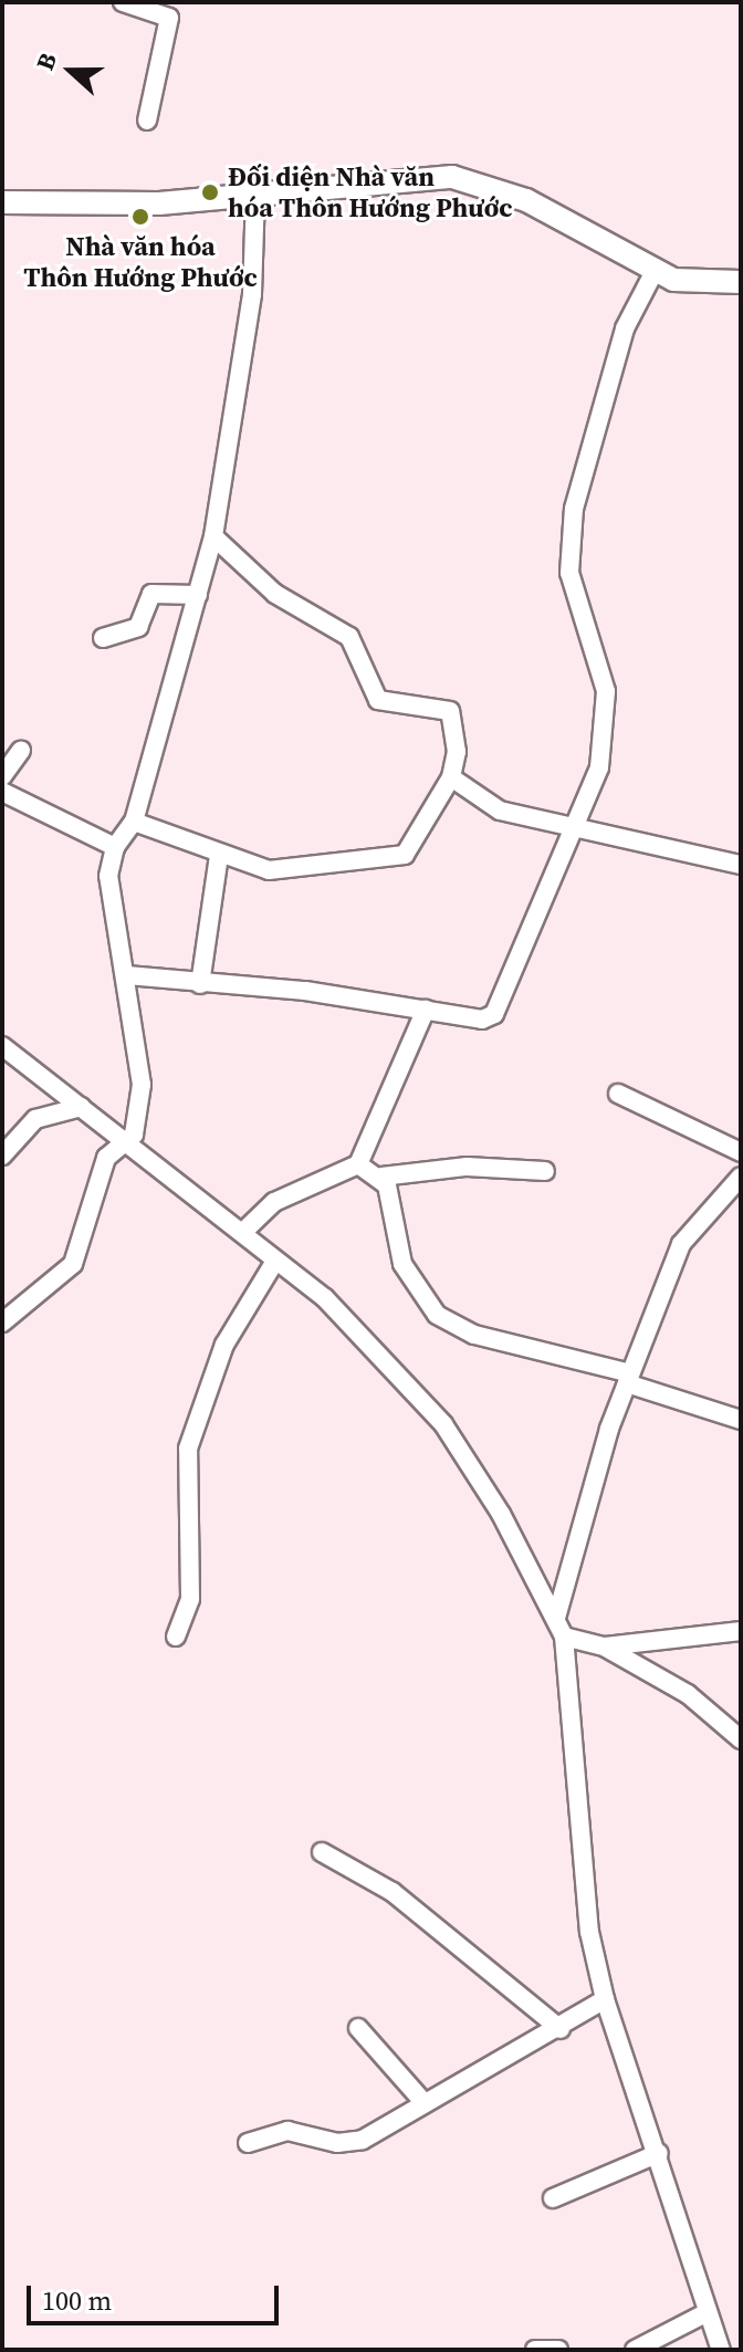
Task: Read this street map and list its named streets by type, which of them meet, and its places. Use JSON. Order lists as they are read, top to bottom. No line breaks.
{"places":["Đối diện Nhà văn hóa Thôn Hướng Phước","Nhà văn hóa Thôn Hướng Phước"],"scale_bar":"100 m","north":"left"}
